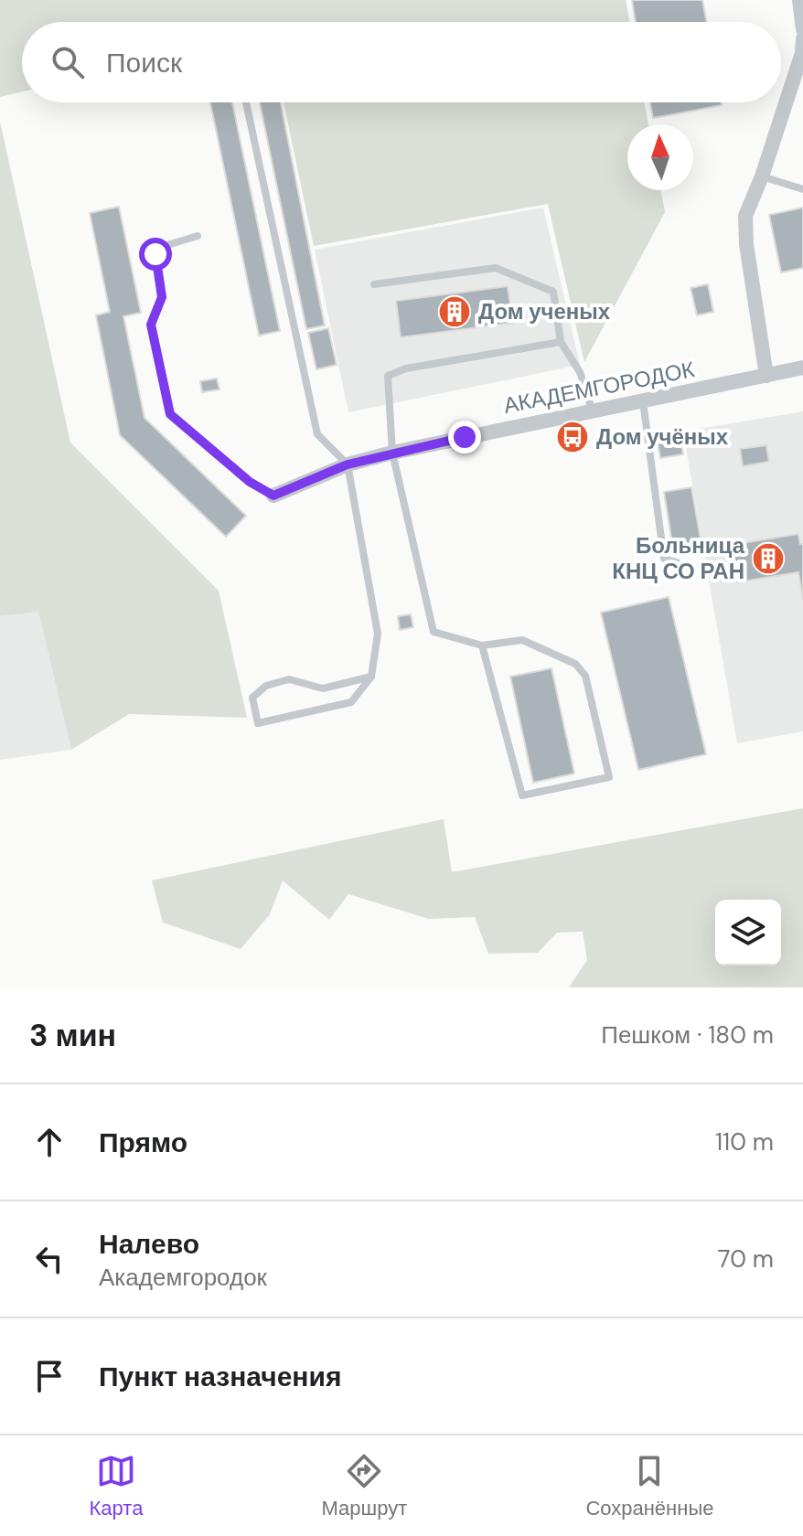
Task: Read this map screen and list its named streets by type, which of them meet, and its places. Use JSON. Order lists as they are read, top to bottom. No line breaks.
{"streets":{"street":["АКАДЕМГОРОДОК"]},"places":{"building":["Дом ученых","Больница КНЦ СО РАН"],"bus stop":["Дом учёных"]},"north":"top","page":{"search":"Поиск","heading":["3 мин","Пешком · 180 m"],"list":[["Прямо","110 m"],["Налево","Академгородок","70 m"],"Пункт назначения"],"nav":["Карта","Маршрут","Сохранённые"]}}
